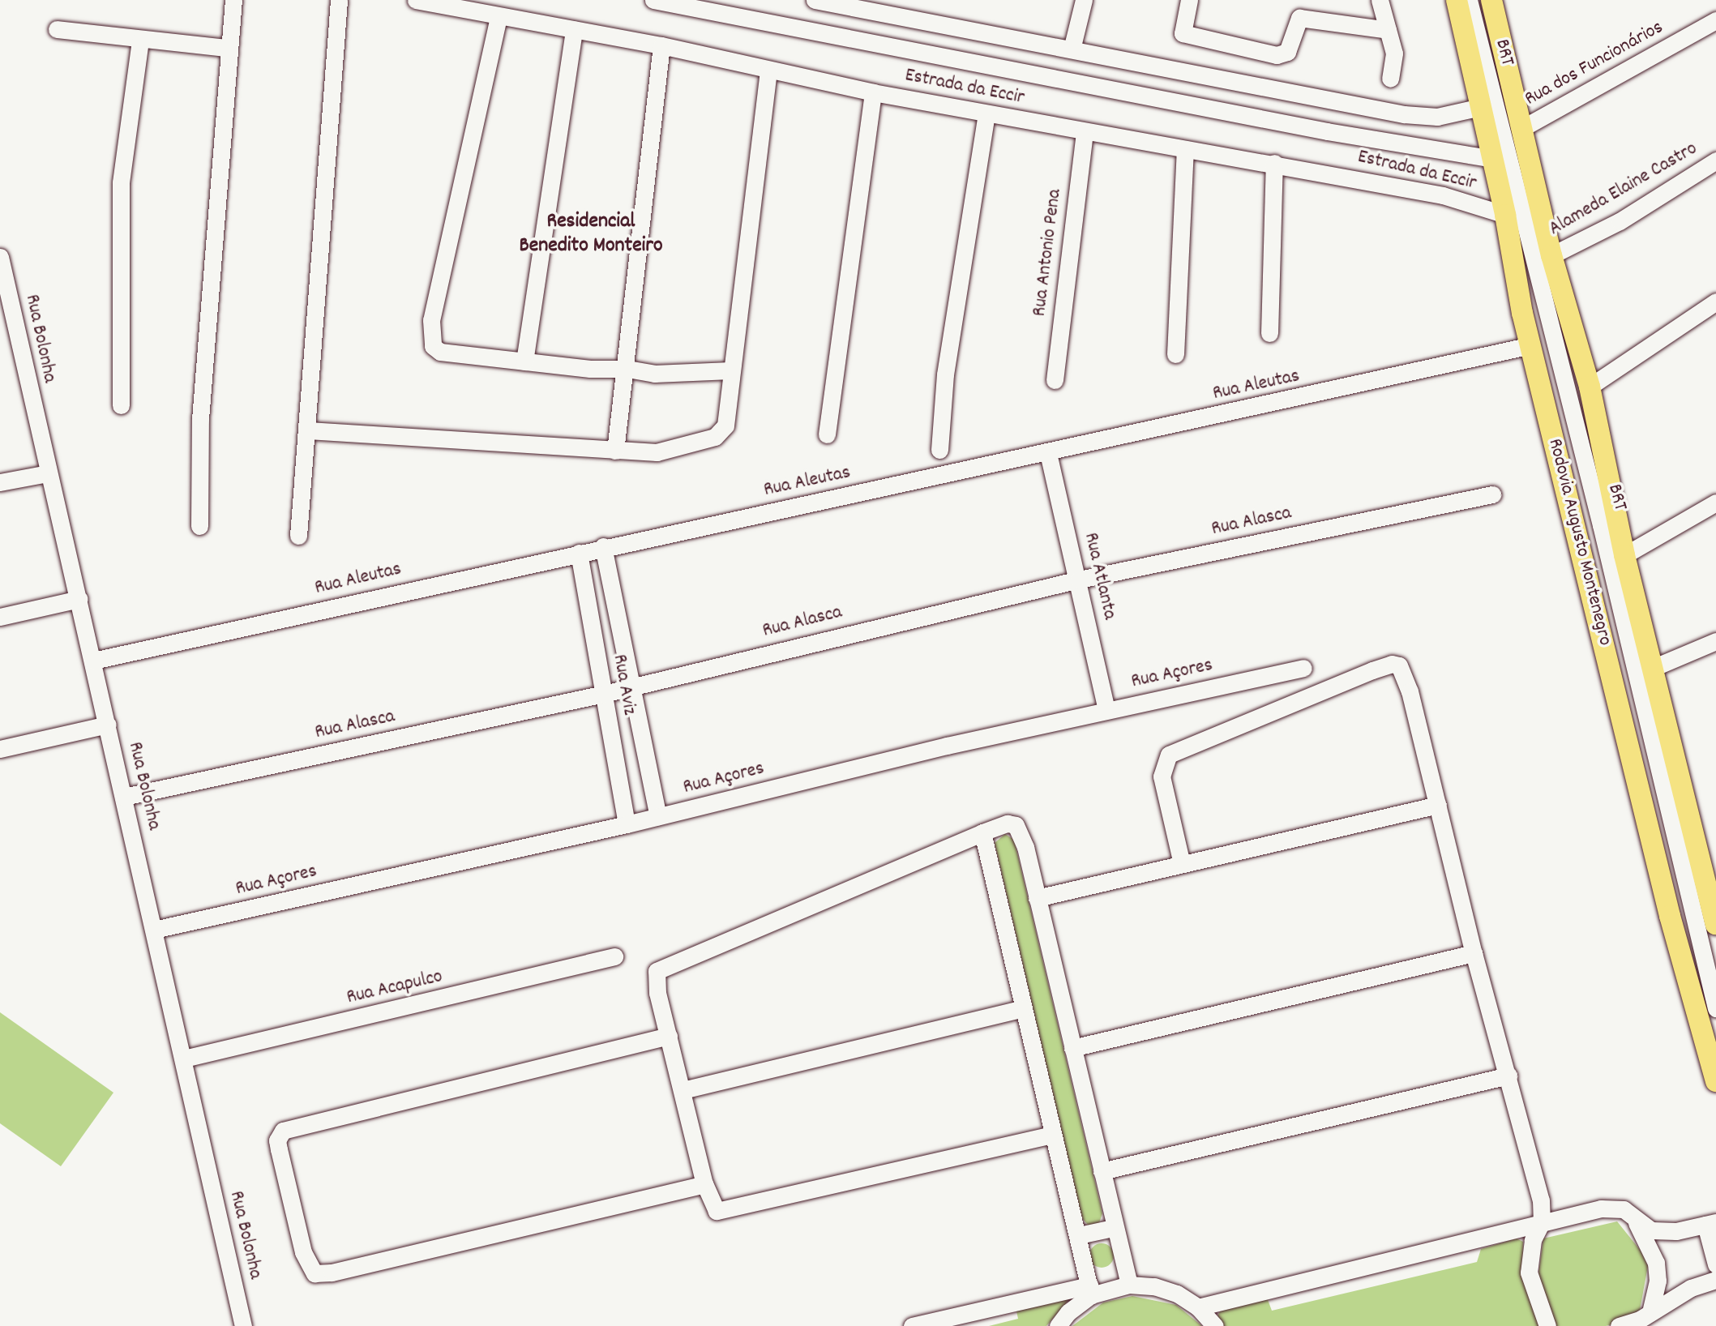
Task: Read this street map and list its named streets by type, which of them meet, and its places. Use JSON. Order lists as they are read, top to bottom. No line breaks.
{"streets":{"main road":["Rodovia Augusto Montenegro"],"street":["BRT","Rua dos Funcionários","Estrada da Eccir","Alameda Elaine Castro","Rua Antonio Pena","Rua Bolonha","Rua Aleutas","Rua Alasca","Rua Atlanta","Rua Açores","Rua Aviz","Rua Acapulco"]},"crossings":[["Rua dos Funcionários","Rodovia Augusto Montenegro"],["Estrada da Eccir","Rua Antonio Pena"],["Estrada da Eccir","Rodovia Augusto Montenegro"],["Alameda Elaine Castro","Rodovia Augusto Montenegro"],["Rua Bolonha","Rua Aleutas"],["Rua Bolonha","Rua Alasca"],["Rua Bolonha","Rua Açores"],["Rua Bolonha","Rua Acapulco"],["Rua Aleutas","Rodovia Augusto Montenegro"],["Rua Aleutas","Rua Atlanta"],["Rua Aleutas","Rua Aviz"],["Rua Alasca","Rua Atlanta"],["Rua Alasca","Rua Aviz"],["Rua Atlanta","Rua Açores"],["Rua Açores","Rua Aviz"]],"districts":["Residencial Benedito Monteiro"]}
